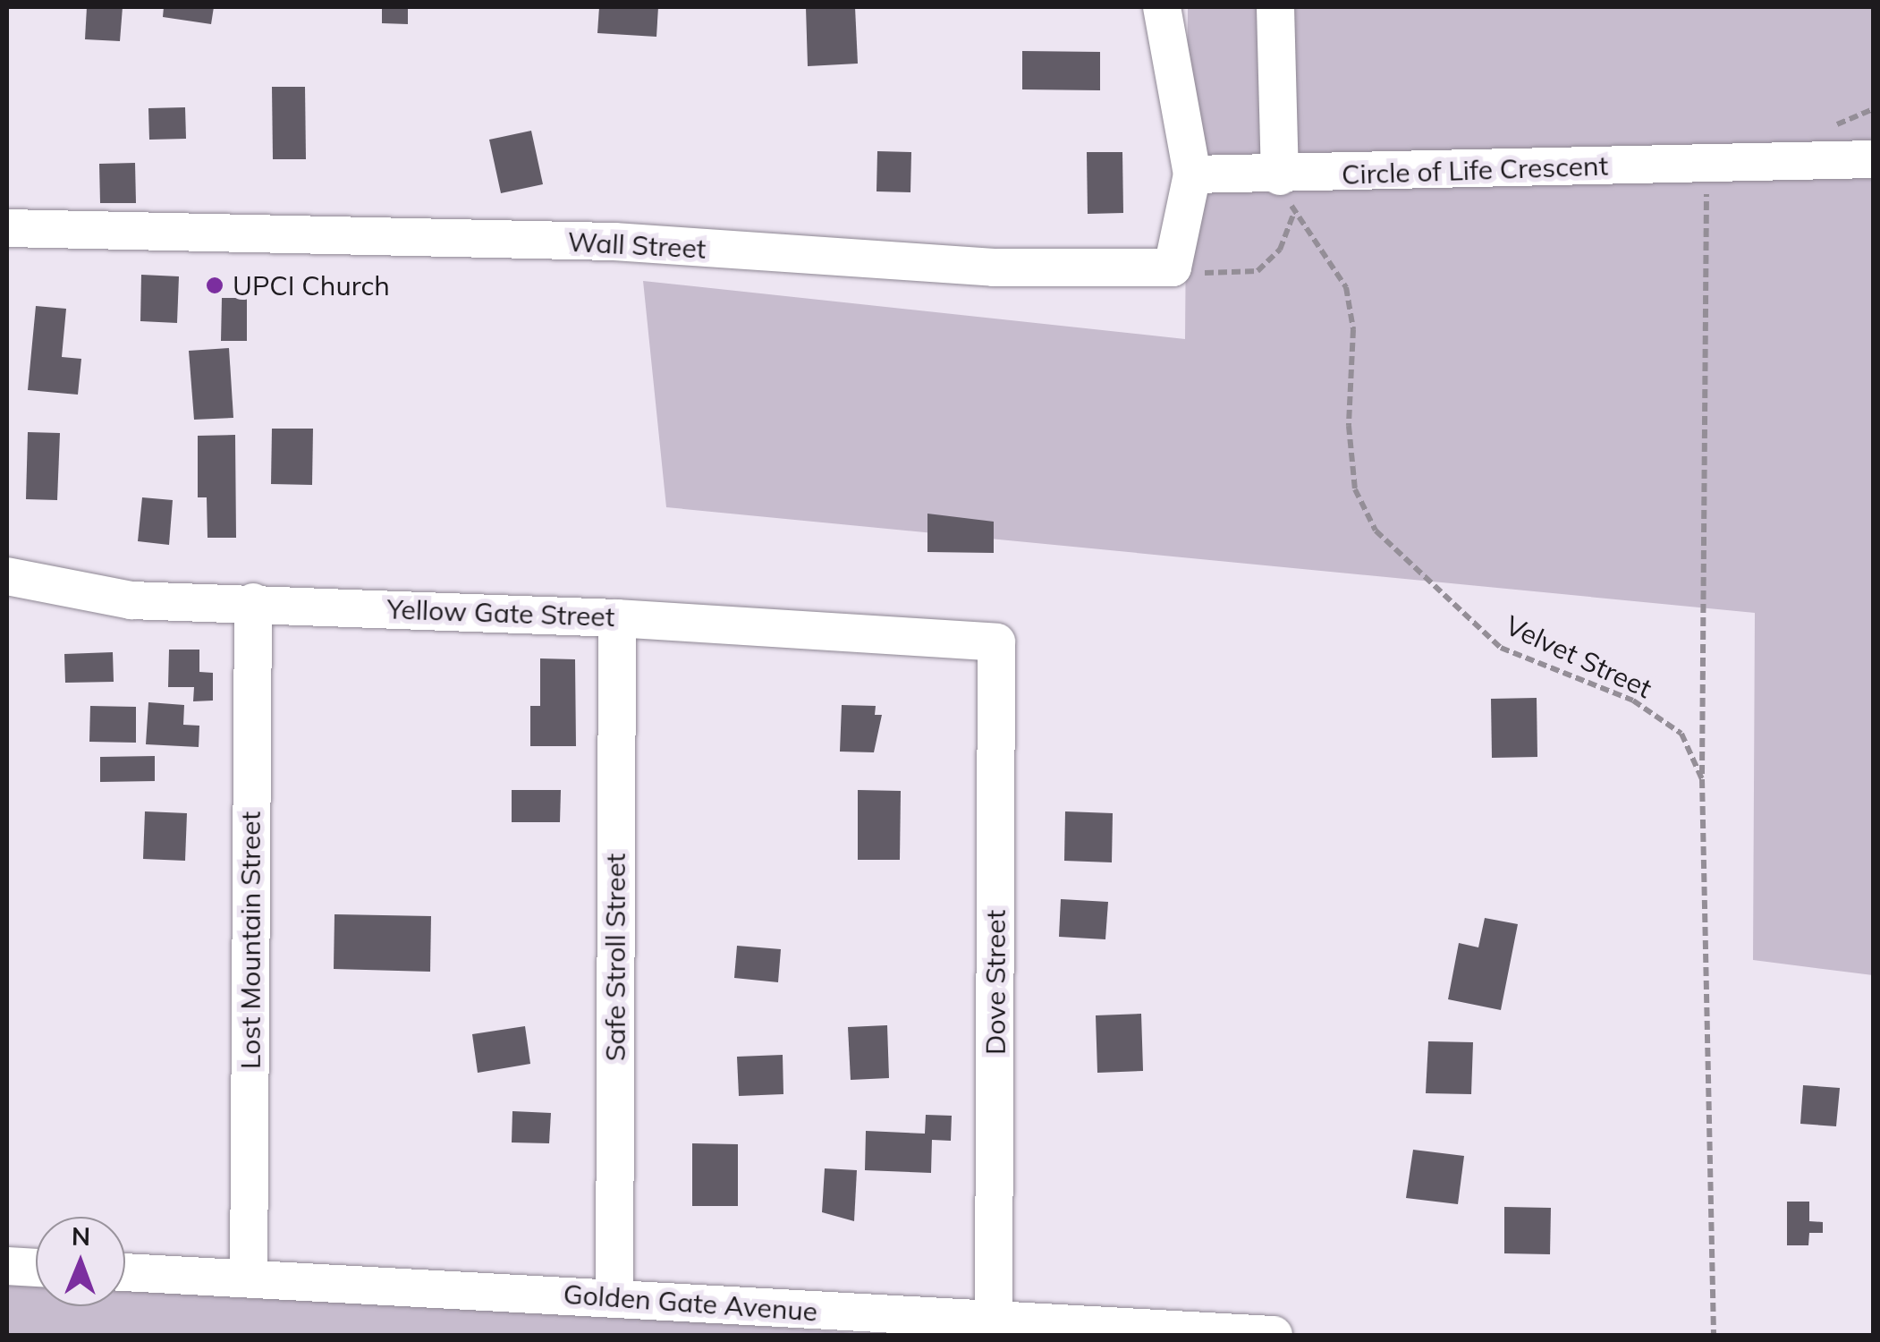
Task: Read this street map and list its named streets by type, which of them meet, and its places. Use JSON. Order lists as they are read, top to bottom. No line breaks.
{"streets":{"street":["Circle of Life Crescent","Wall Street","Yellow Gate Street","Lost Mountain Street","Safe Stroll Street","Dove Street","Golden Gate Avenue"],"path":["Velvet Street"]},"crossings":[["Circle of Life Crescent","Velvet Street"],["Yellow Gate Street","Lost Mountain Street"],["Yellow Gate Street","Safe Stroll Street"],["Yellow Gate Street","Dove Street"],["Lost Mountain Street","Golden Gate Avenue"],["Safe Stroll Street","Golden Gate Avenue"],["Dove Street","Golden Gate Avenue"]],"places":["UPCI Church"],"north":"top"}
